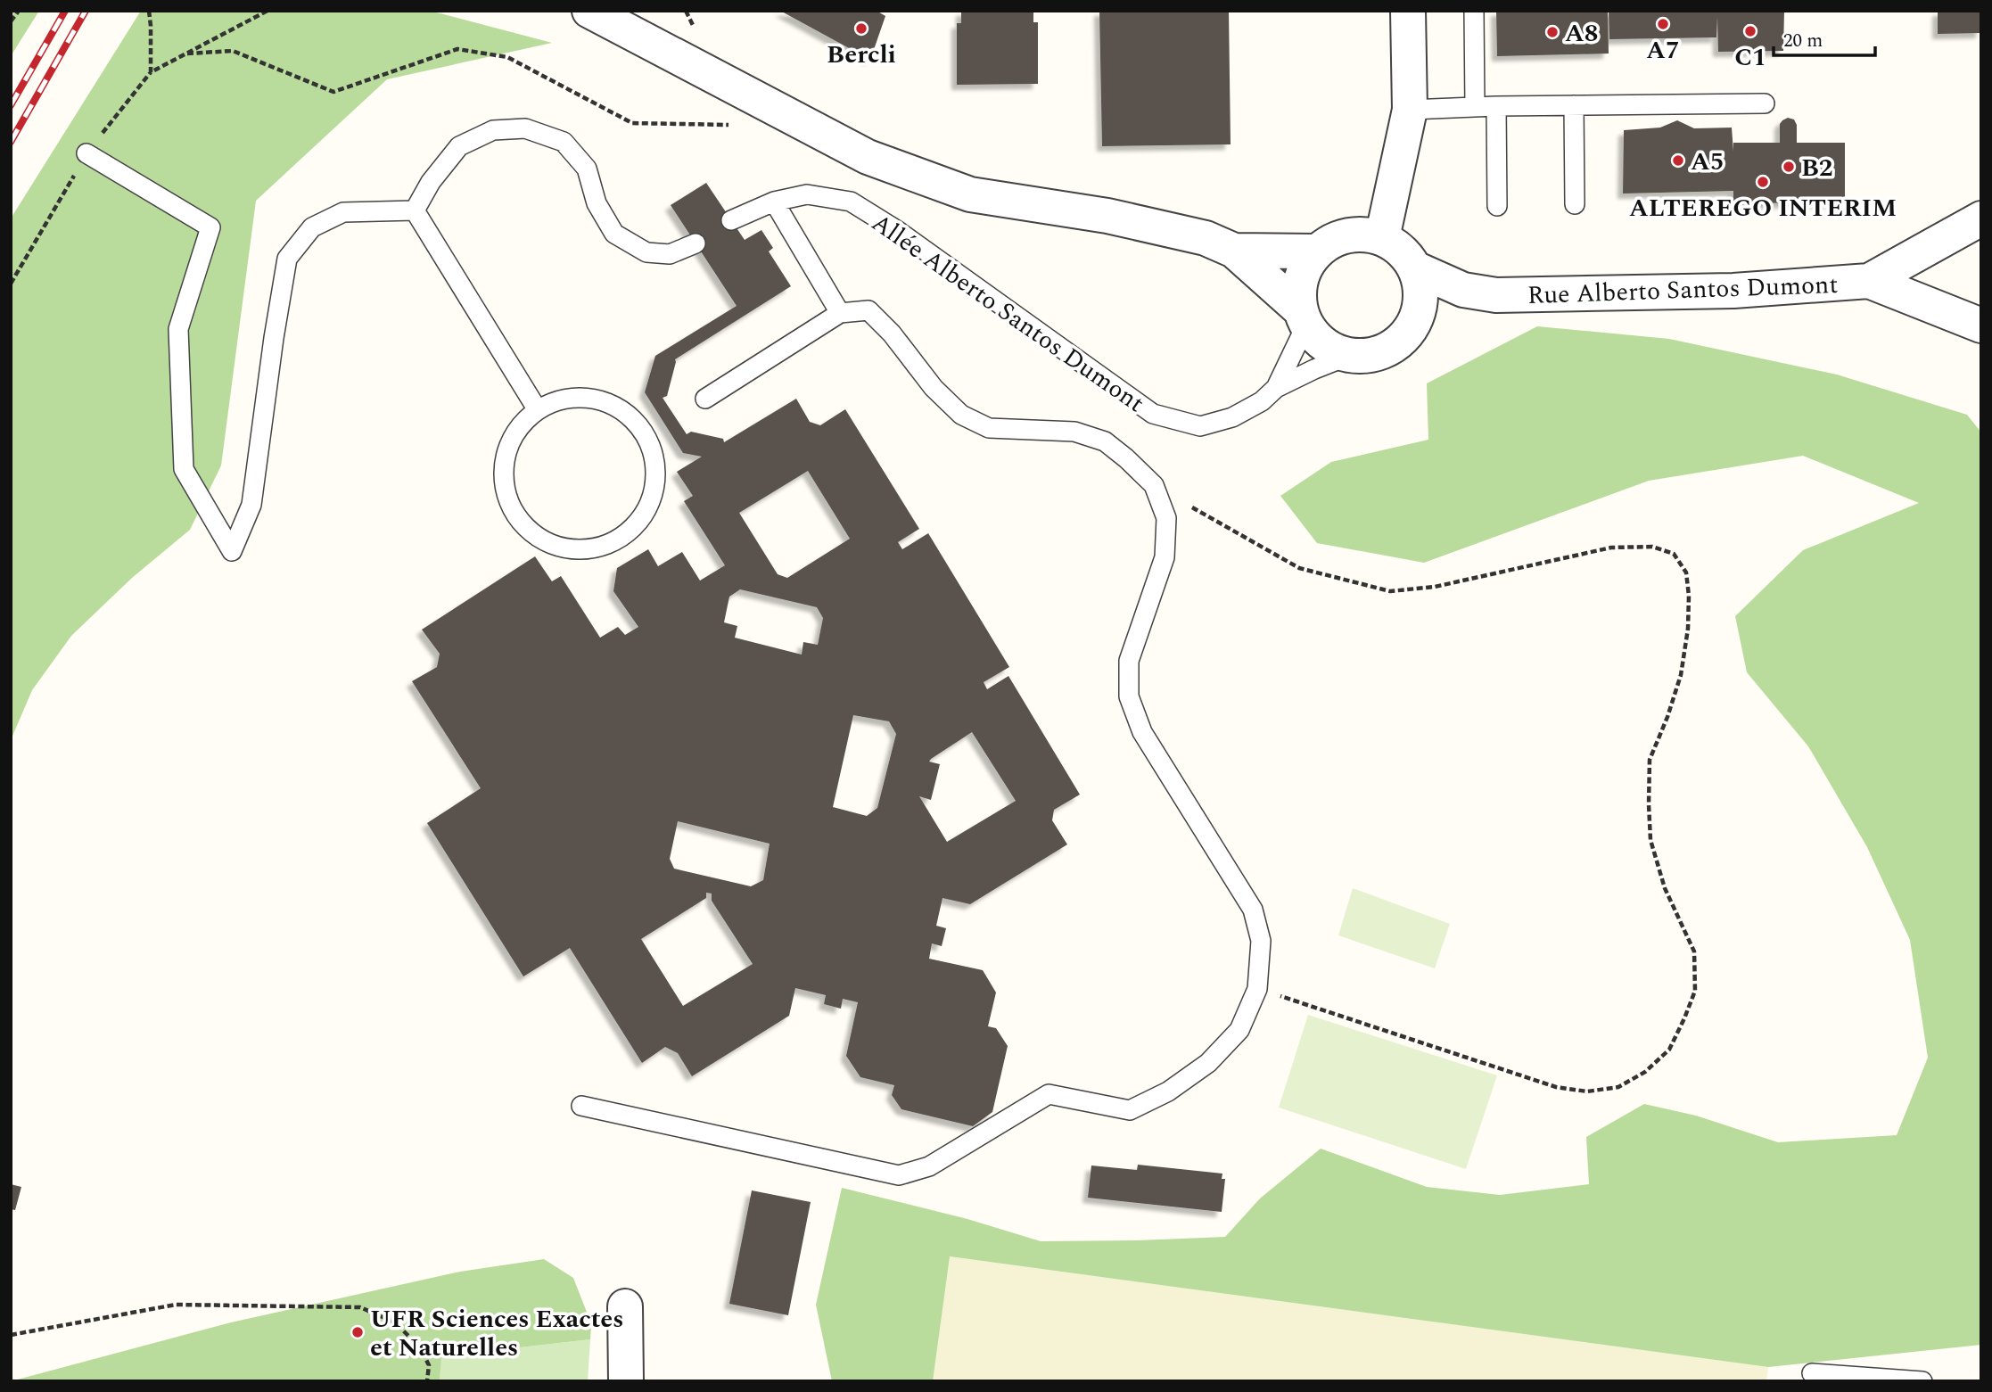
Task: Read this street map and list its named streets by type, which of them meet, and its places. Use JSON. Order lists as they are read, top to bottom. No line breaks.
{"streets":{"street":["Rue Alberto Santos Dumont"],"lane":["Allée Alberto Santos Dumont"]},"crossings":[["Rue Alberto Santos Dumont","Allée Alberto Santos Dumont"]],"places":["A7","Bercli","C1","A8","A5","B2","ALTEREGO INTERIM","UFR Sciences Exactes et Naturelles"],"scale_bar":"20 m"}
